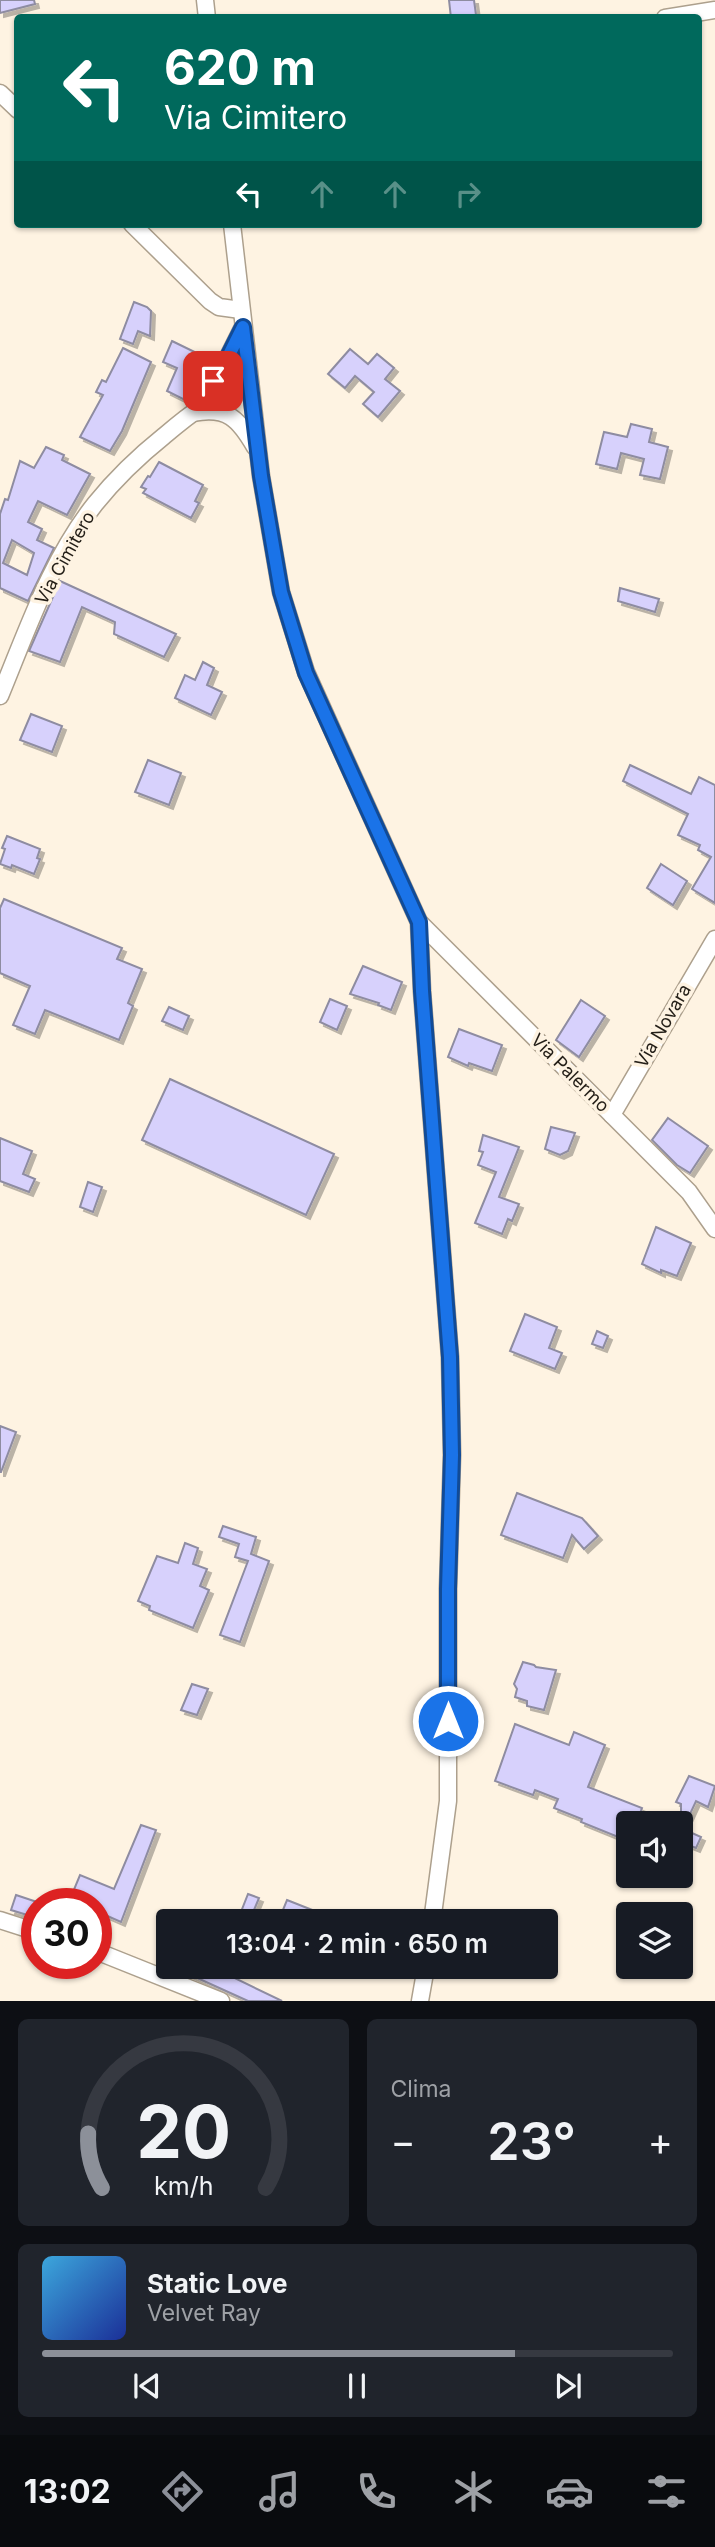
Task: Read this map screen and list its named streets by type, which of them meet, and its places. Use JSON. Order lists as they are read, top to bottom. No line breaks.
{"streets":{"street":["Via Cimitero","Via Novara","Via Palermo"]},"crossings":[["Via Novara","Via Palermo"]],"page":{"turn":["620 m","Via Cimitero"],"limit":"30","trip":"13:04 · 2 min · 650 m","tile":"Clima","heat":["−","23°","+"],"song":["Static Love","Velvet Ray"],"tabs":"13:02","gauge":["20","km/h"]}}
